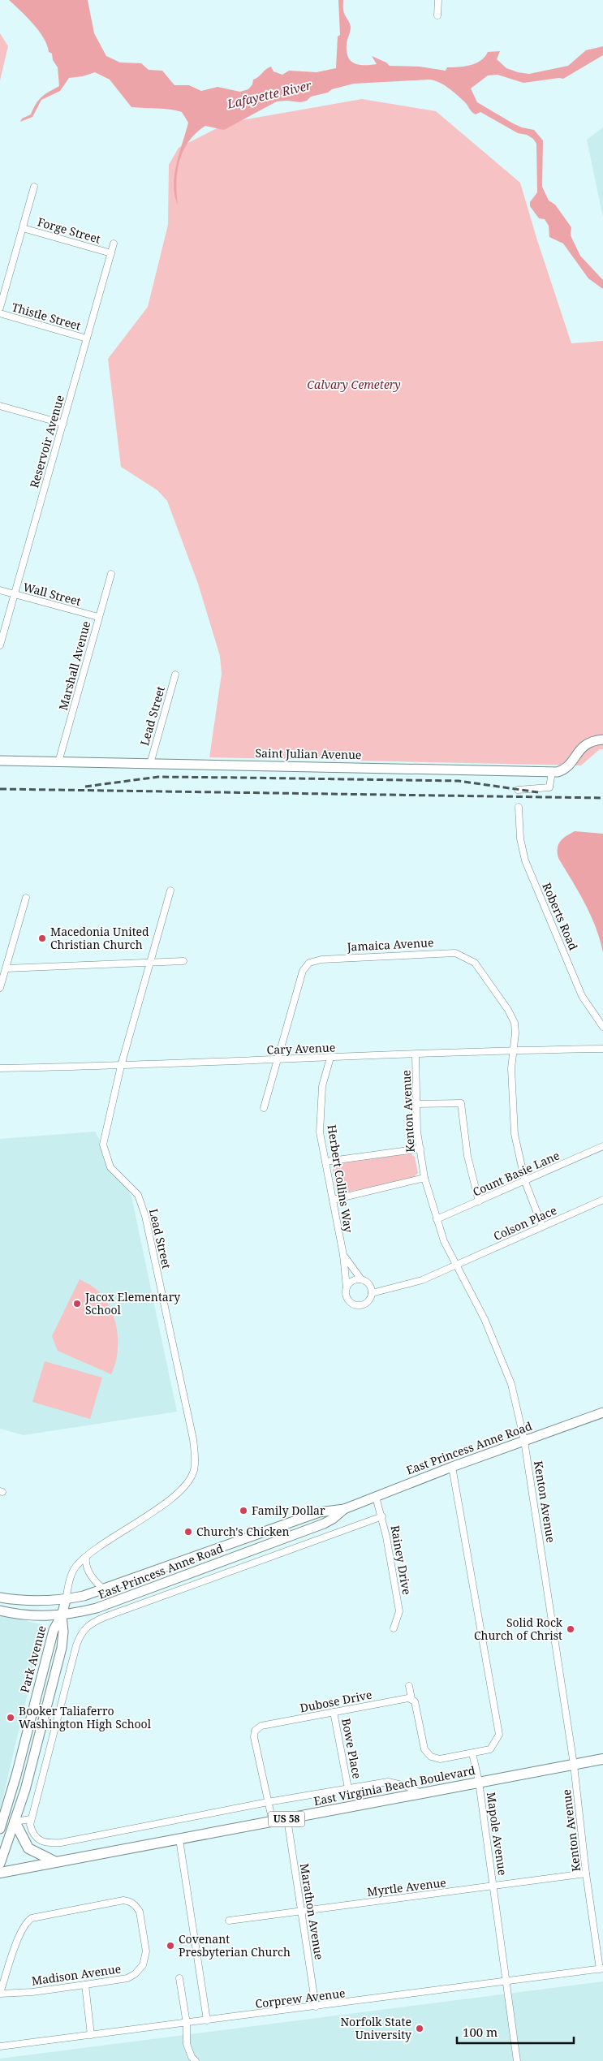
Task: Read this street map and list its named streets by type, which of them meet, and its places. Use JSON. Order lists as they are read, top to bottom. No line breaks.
{"streets":{"main road":["Saint Julian Avenue","East Princess Anne Road","Park Avenue","East Virginia Beach Boulevard","US 58"],"street":["Forge Street","Thistle Street","Reservoir Avenue","Wall Street","Marshall Avenue","Lead Street","Roberts Road","Jamaica Avenue","Cary Avenue","Kenton Avenue","Count Basie Lane","Herbert Collins Way","Colson Place","Rainey Drive","Dubose Drive","Bowe Place","Mapole Avenue","Myrtle Avenue","Marathon Avenue","Madison Avenue","Corprew Avenue"]},"crossings":[["Forge Street","Reservoir Avenue"],["Thistle Street","Reservoir Avenue"],["Reservoir Avenue","Wall Street"],["Wall Street","Marshall Avenue"],["Marshall Avenue","Saint Julian Avenue"],["Lead Street","Saint Julian Avenue"],["Lead Street","Cary Avenue"],["Lead Street","East Princess Anne Road"],["Lead Street","Park Avenue"],["Jamaica Avenue","Cary Avenue"],["Jamaica Avenue","Count Basie Lane"],["Jamaica Avenue","Colson Place"],["Cary Avenue","Kenton Avenue"],["Cary Avenue","Herbert Collins Way"],["Kenton Avenue","Count Basie Lane"],["Kenton Avenue","Herbert Collins Way"],["Kenton Avenue","Colson Place"],["Kenton Avenue","East Princess Anne Road"],["Kenton Avenue","East Virginia Beach Boulevard"],["Kenton Avenue","Myrtle Avenue"],["Kenton Avenue","Corprew Avenue"],["Herbert Collins Way","Colson Place"],["East Princess Anne Road","Rainey Drive"],["East Princess Anne Road","Park Avenue"],["Dubose Drive","Bowe Place"],["Dubose Drive","East Virginia Beach Boulevard"],["East Virginia Beach Boulevard","Mapole Avenue"],["East Virginia Beach Boulevard","Marathon Avenue"],["Mapole Avenue","Myrtle Avenue"],["Mapole Avenue","Corprew Avenue"],["Myrtle Avenue","Marathon Avenue"],["Marathon Avenue","Corprew Avenue"]],"water":["Lafayette River"],"parks":["Calvary Cemetery"],"places":["Macedonia United Christian Church","Jacox Elementary School","Family Dollar","Church's Chicken","Solid Rock Church of Christ","Booker Taliaferro Washington High School","Covenant Presbyterian Church","Norfolk State University"],"scale_bar":"100 m"}
